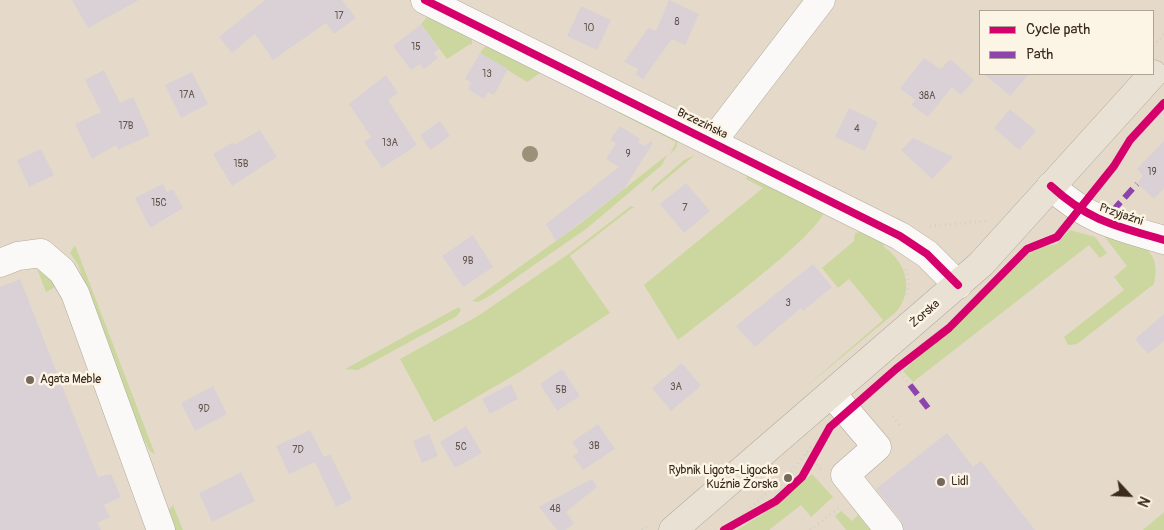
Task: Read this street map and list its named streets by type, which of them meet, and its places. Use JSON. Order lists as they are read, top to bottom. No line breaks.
{"streets":{"main road":["Żorska"],"street":["Brzezińska","Przyjaźni"]},"crossings":[["Brzezińska","Żorska"],["Przyjaźni","Żorska"]],"places":["Agata Meble","Rybnik Ligota-Ligocka Kuźnia Żorska","Lidl"],"house_numbers":["17","8","10","15","13","17A","38A","17B","4","13A","9","15B","19","15C","7","9B","3","3A","5B","9D","3B","5C","7D","48"],"legend":["Cycle path","Path"],"north":"bottom right"}
